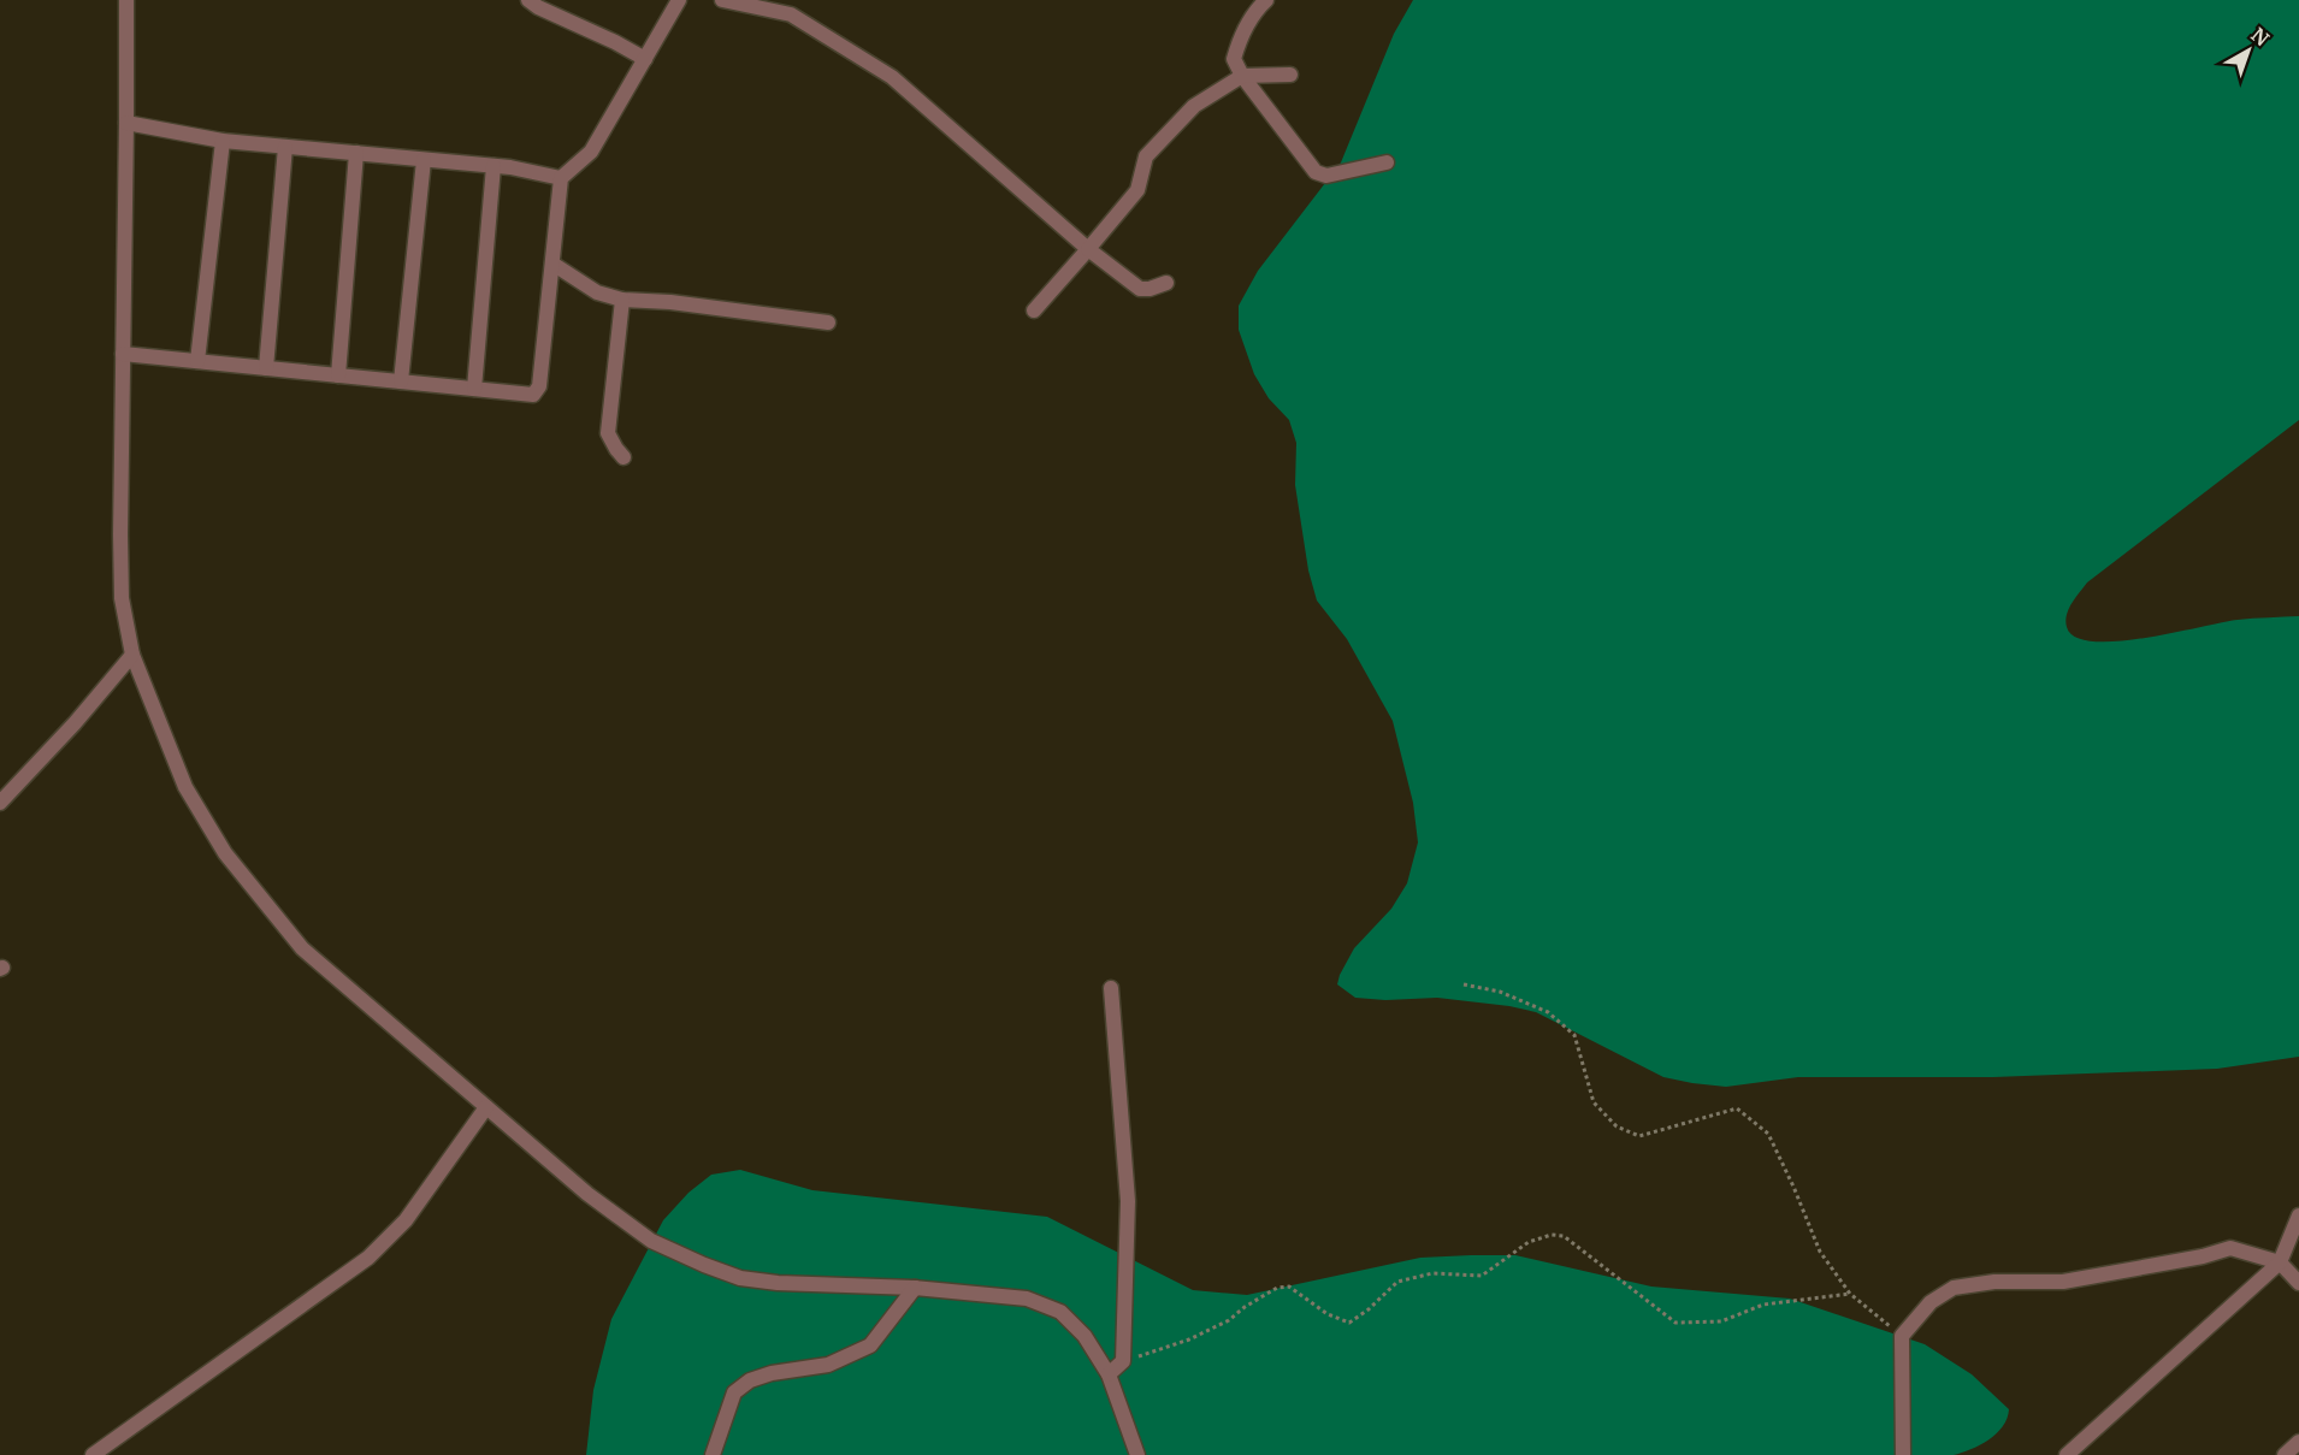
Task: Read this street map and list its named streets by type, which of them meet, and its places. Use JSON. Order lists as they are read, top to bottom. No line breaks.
{"north":"top right"}
